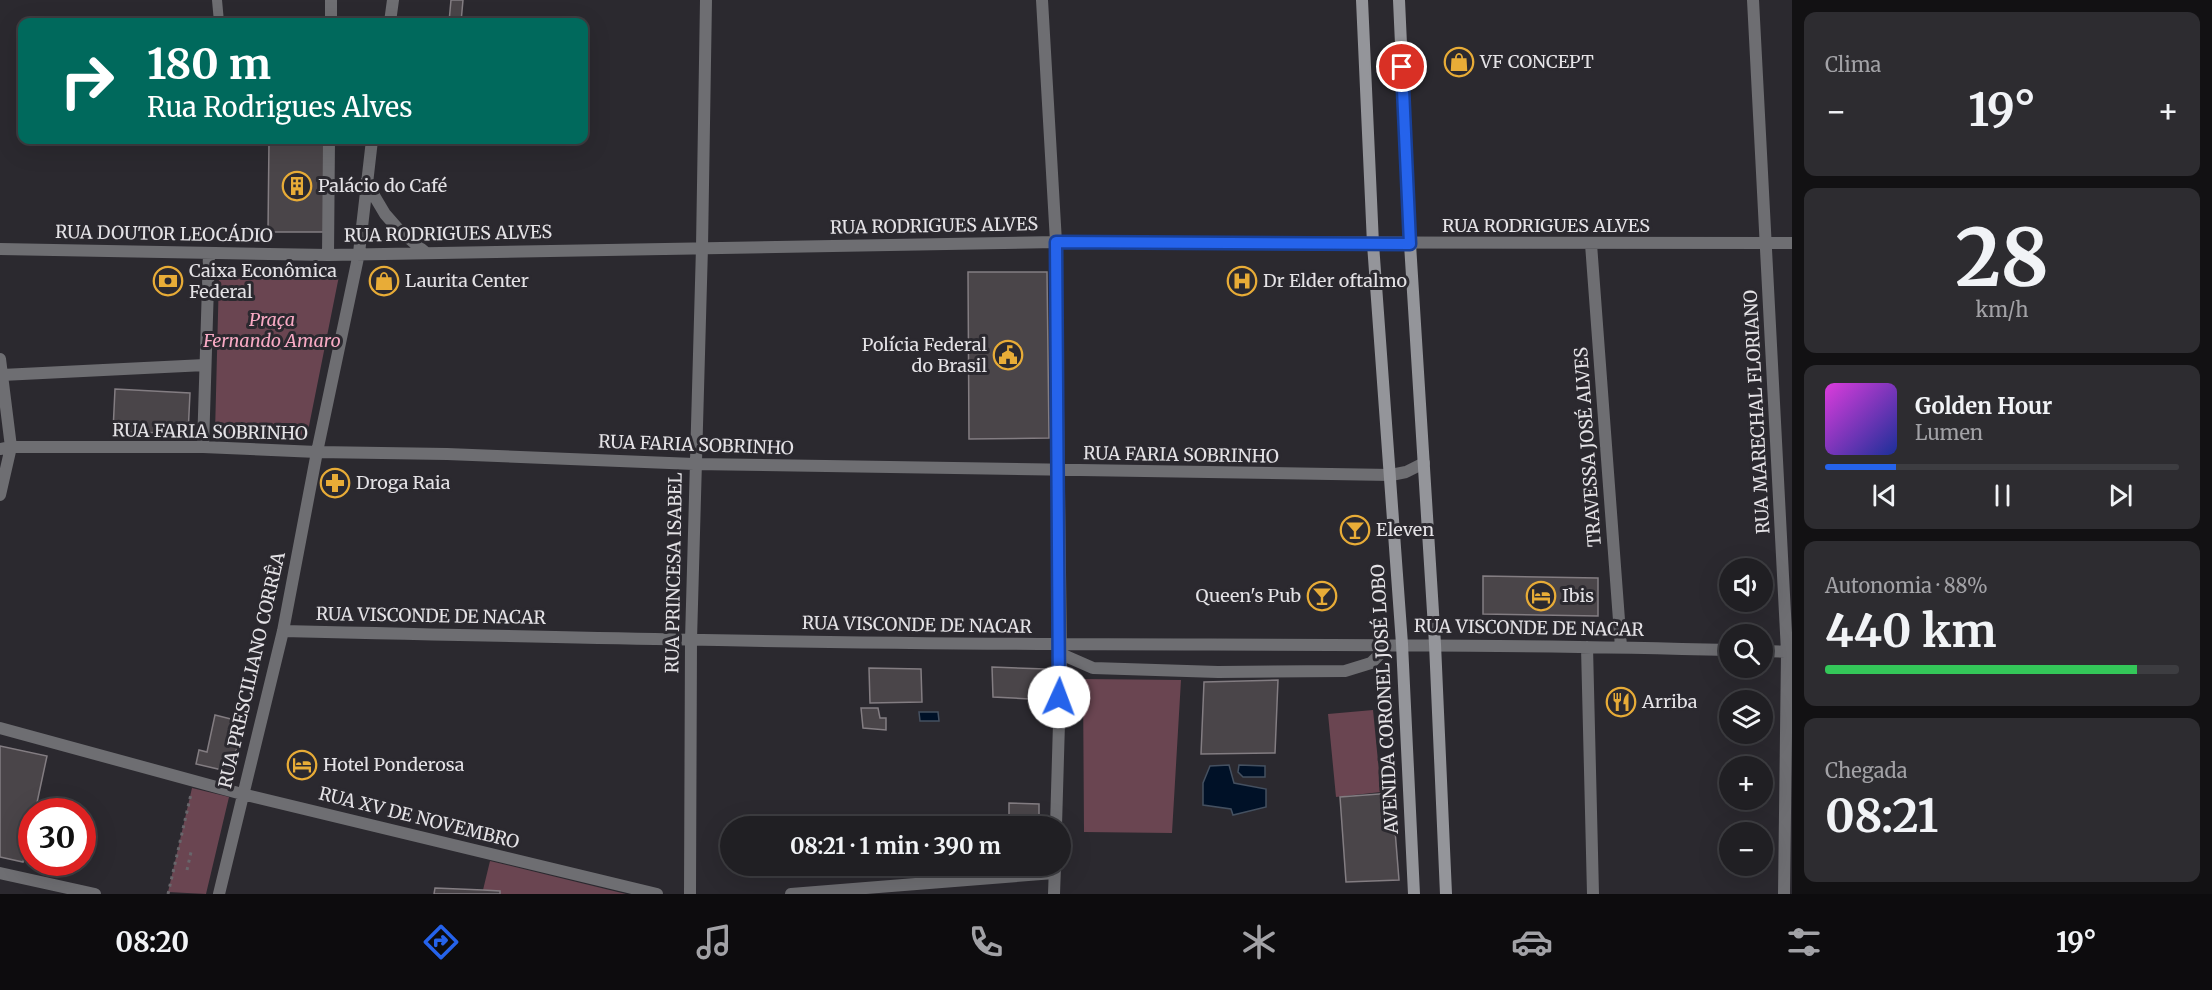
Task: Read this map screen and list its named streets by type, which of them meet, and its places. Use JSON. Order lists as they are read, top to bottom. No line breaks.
{"streets":{"street":["RUA RODRIGUES ALVES","RUA DOUTOR LEOCÁDIO","RUA MARECHAL FLORIANO","RUA FARIA SOBRINHO","TRAVESSA JOSÉ ALVES","RUA PRINCESA ISABEL","RUA VISCONDE DE NACAR","RUA PRESCILIANO CORRÊA","AVENIDA CORONEL JOSÉ LOBO","RUA XV DE NOVEMBRO"]},"crossings":[["RUA RODRIGUES ALVES","RUA DOUTOR LEOCÁDIO"],["RUA RODRIGUES ALVES","RUA MARECHAL FLORIANO"],["RUA RODRIGUES ALVES","TRAVESSA JOSÉ ALVES"],["RUA RODRIGUES ALVES","RUA PRINCESA ISABEL"],["RUA RODRIGUES ALVES","RUA PRESCILIANO CORRÊA"],["RUA RODRIGUES ALVES","AVENIDA CORONEL JOSÉ LOBO"],["RUA FARIA SOBRINHO","RUA PRINCESA ISABEL"],["RUA FARIA SOBRINHO","RUA PRESCILIANO CORRÊA"],["RUA FARIA SOBRINHO","AVENIDA CORONEL JOSÉ LOBO"],["TRAVESSA JOSÉ ALVES","RUA VISCONDE DE NACAR"],["RUA PRINCESA ISABEL","RUA VISCONDE DE NACAR"],["RUA VISCONDE DE NACAR","RUA PRESCILIANO CORRÊA"],["RUA VISCONDE DE NACAR","AVENIDA CORONEL JOSÉ LOBO"],["RUA PRESCILIANO CORRÊA","RUA XV DE NOVEMBRO"]],"parks":["Praça Fernando Amaro"],"places":{"shop":["VF CONCEPT","Laurita Center"],"building":["Palácio do Café"],"bank":["Caixa Econômica Federal"],"hospital":["Dr Elder oftalmo"],"public building":["Polícia Federal do Brasil"],"pharmacy":["Droga Raia"],"bar":["Eleven","Queen's Pub"],"hotel":["Ibis","Hotel Ponderosa"],"restaurant":["Arriba"]},"page":{"tile":["Clima",["28","km/h"],["Autonomia · 88%","440 km"],["Chegada","08:21"]],"turn":["180 m","Rua Rodrigues Alves"],"heat":["−","19°","+"],"song":["Golden Hour","Lumen"],"map_buttons":["+","−"],"limit":"30","trip":"08:21 · 1 min · 390 m","tabs":["08:20","19°"]}}
